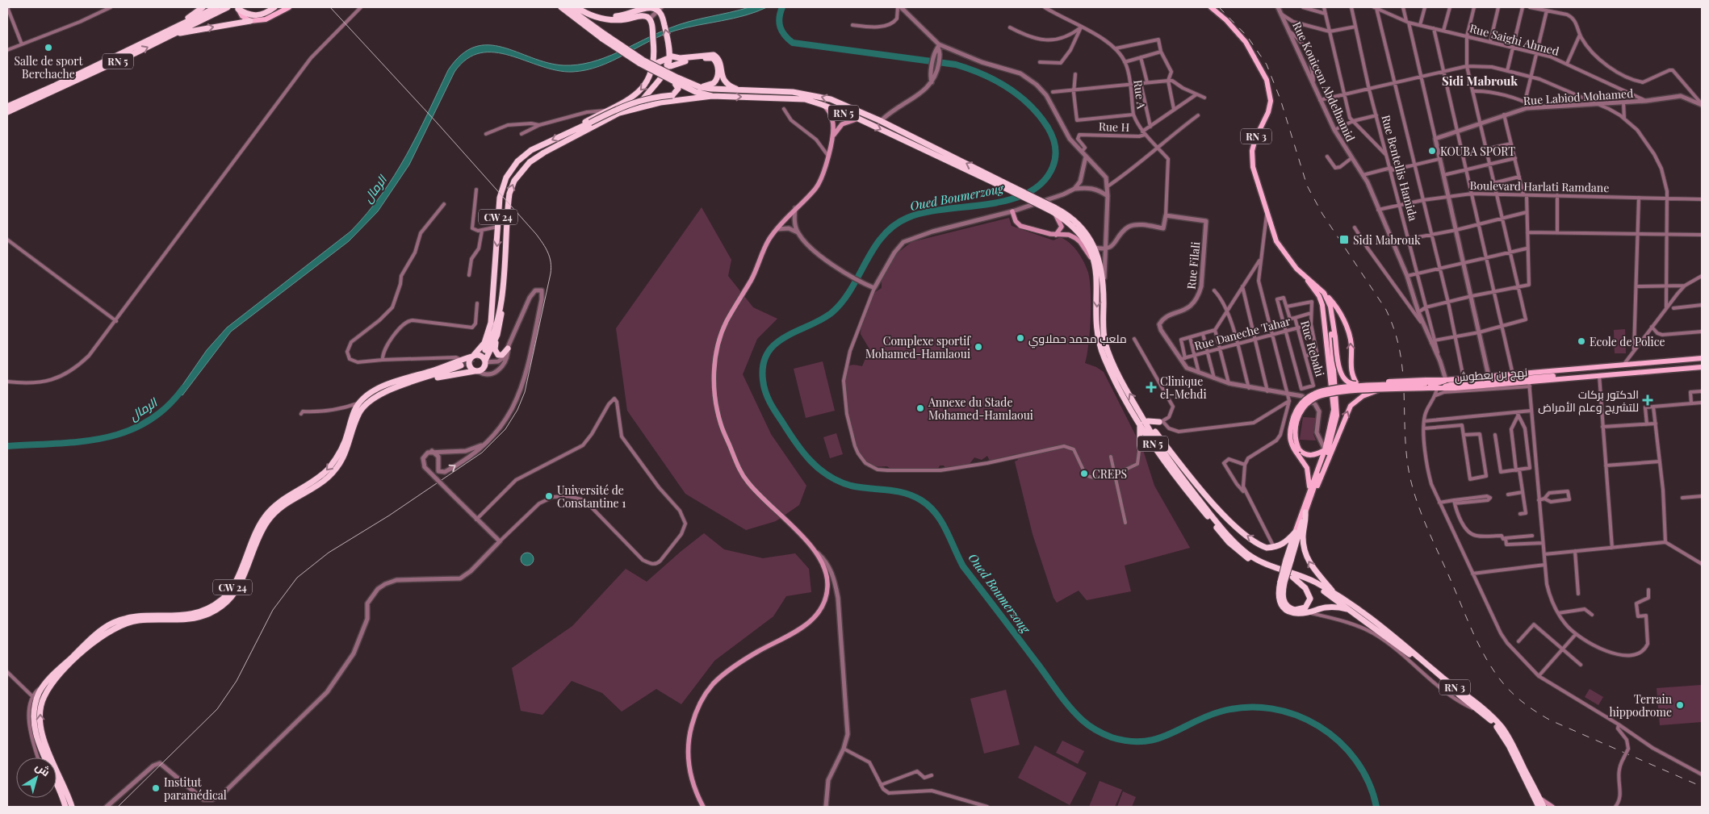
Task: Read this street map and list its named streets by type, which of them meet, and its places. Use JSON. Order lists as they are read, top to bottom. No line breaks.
{"streets":{"highway":["RN 5","RN 3","CW 24"],"main road":["نهج بن بعطوش"],"street":["Rue Saighi Ahmed","Rue Kouicem Abdelhamid","Rue A","Rue Labiod Mohamed","Rue H","Rue Bentellis Hamida","Boulevard Harlati Ramdane","Rue Filali","Rue Daneche Tahar","Rue Rebahi"]},"crossings":[["Rue Saighi Ahmed","Rue Labiod Mohamed"],["RN 5","RN 3"],["RN 5","CW 24"],["Rue Kouicem Abdelhamid","Rue Bentellis Hamida"],["Rue Kouicem Abdelhamid","Boulevard Harlati Ramdane"],["Rue A","Rue H"],["Rue A","Rue Filali"],["Rue Bentellis Hamida","Boulevard Harlati Ramdane"],["Rue Filali","Rue Daneche Tahar"],["Rue Daneche Tahar","Rue Rebahi"]],"districts":["Sidi Mabrouk"],"water":["الرمال","Oued Boumerzoug"],"places":{"other":["Salle de sport Berchache","KOUBA SPORT","ملعب محمد حملاوي","Ecole de Police","Complexe sportif Mohamed-Hamlaoui","Annexe du Stade Mohamed-Hamlaoui","CREPS","Université de Constantine 1","Terrain hippodrome","Institut paramédical"],"transit":["Sidi Mabrouk"],"health":["Clinique el-Mehdi","الدكتور بركات للتشريح وعلم الأمراض"]},"north":"top right"}
